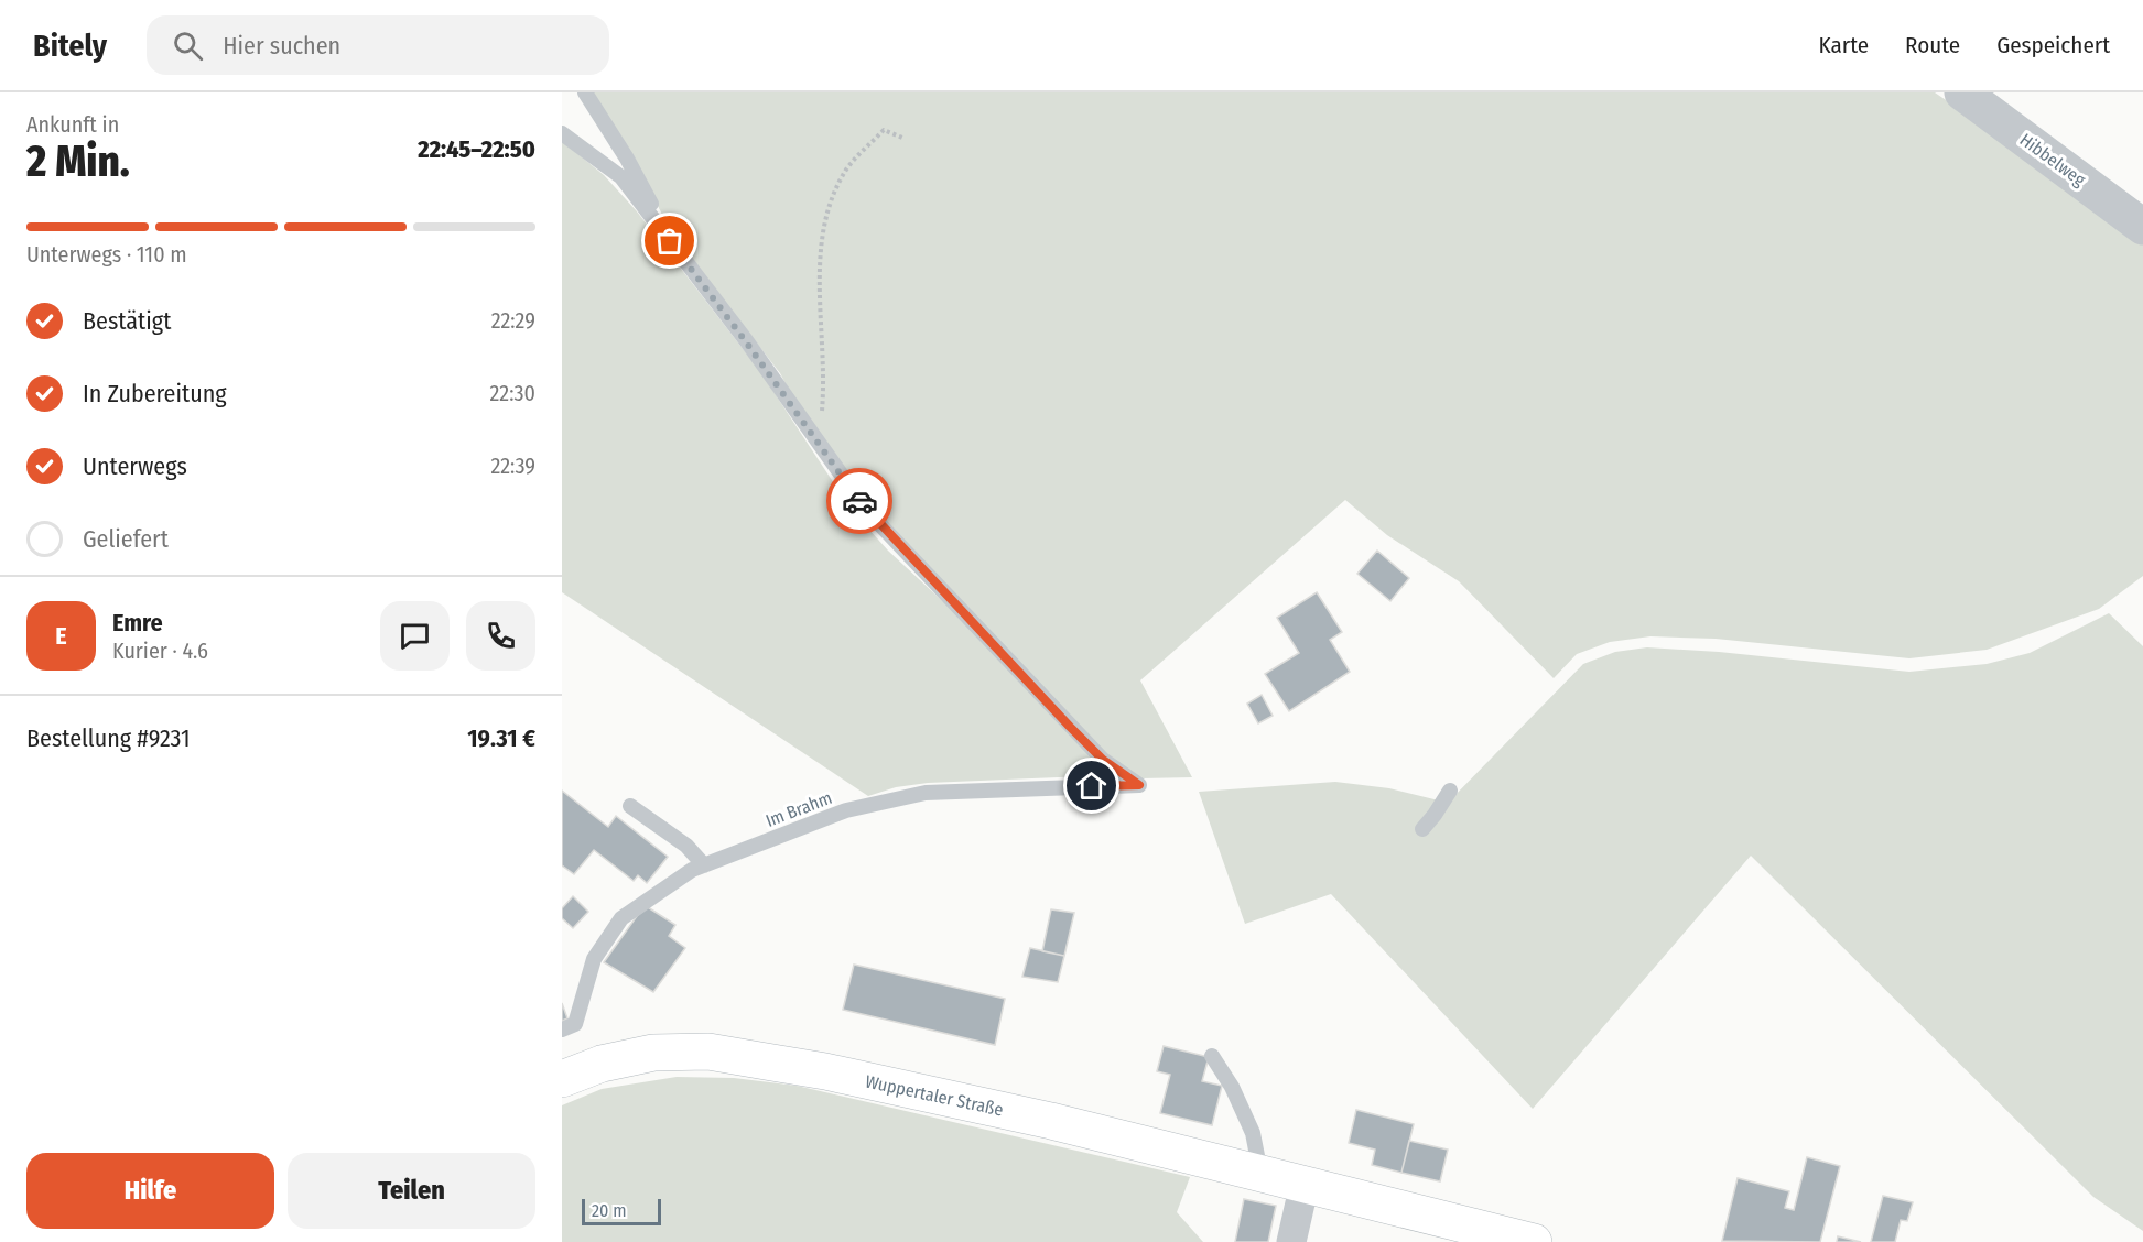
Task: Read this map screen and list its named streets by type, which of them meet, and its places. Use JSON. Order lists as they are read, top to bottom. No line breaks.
{"streets":{"main road":["Wuppertaler Straße"],"street":["Hibbelweg"],"lane":["Im Brahm"]},"scale_bar":"20 m","page":{"header":"Bitely","search":"Hier suchen","nav":["Karte","Route","Gespeichert"],"heading":["2 Min.","Ankunft in","22:45–22:50"],"panel":["Emre","Kurier · 4.6","Bestellung #9231","19.31 €"],"bar":"Unterwegs · 110 m","list":[["Bestätigt","22:29"],["In Zubereitung","22:30"],["Unterwegs","22:39"],"Geliefert"],"round":"E","buttons":["Hilfe","Teilen"],"scale":"20 m"}}
